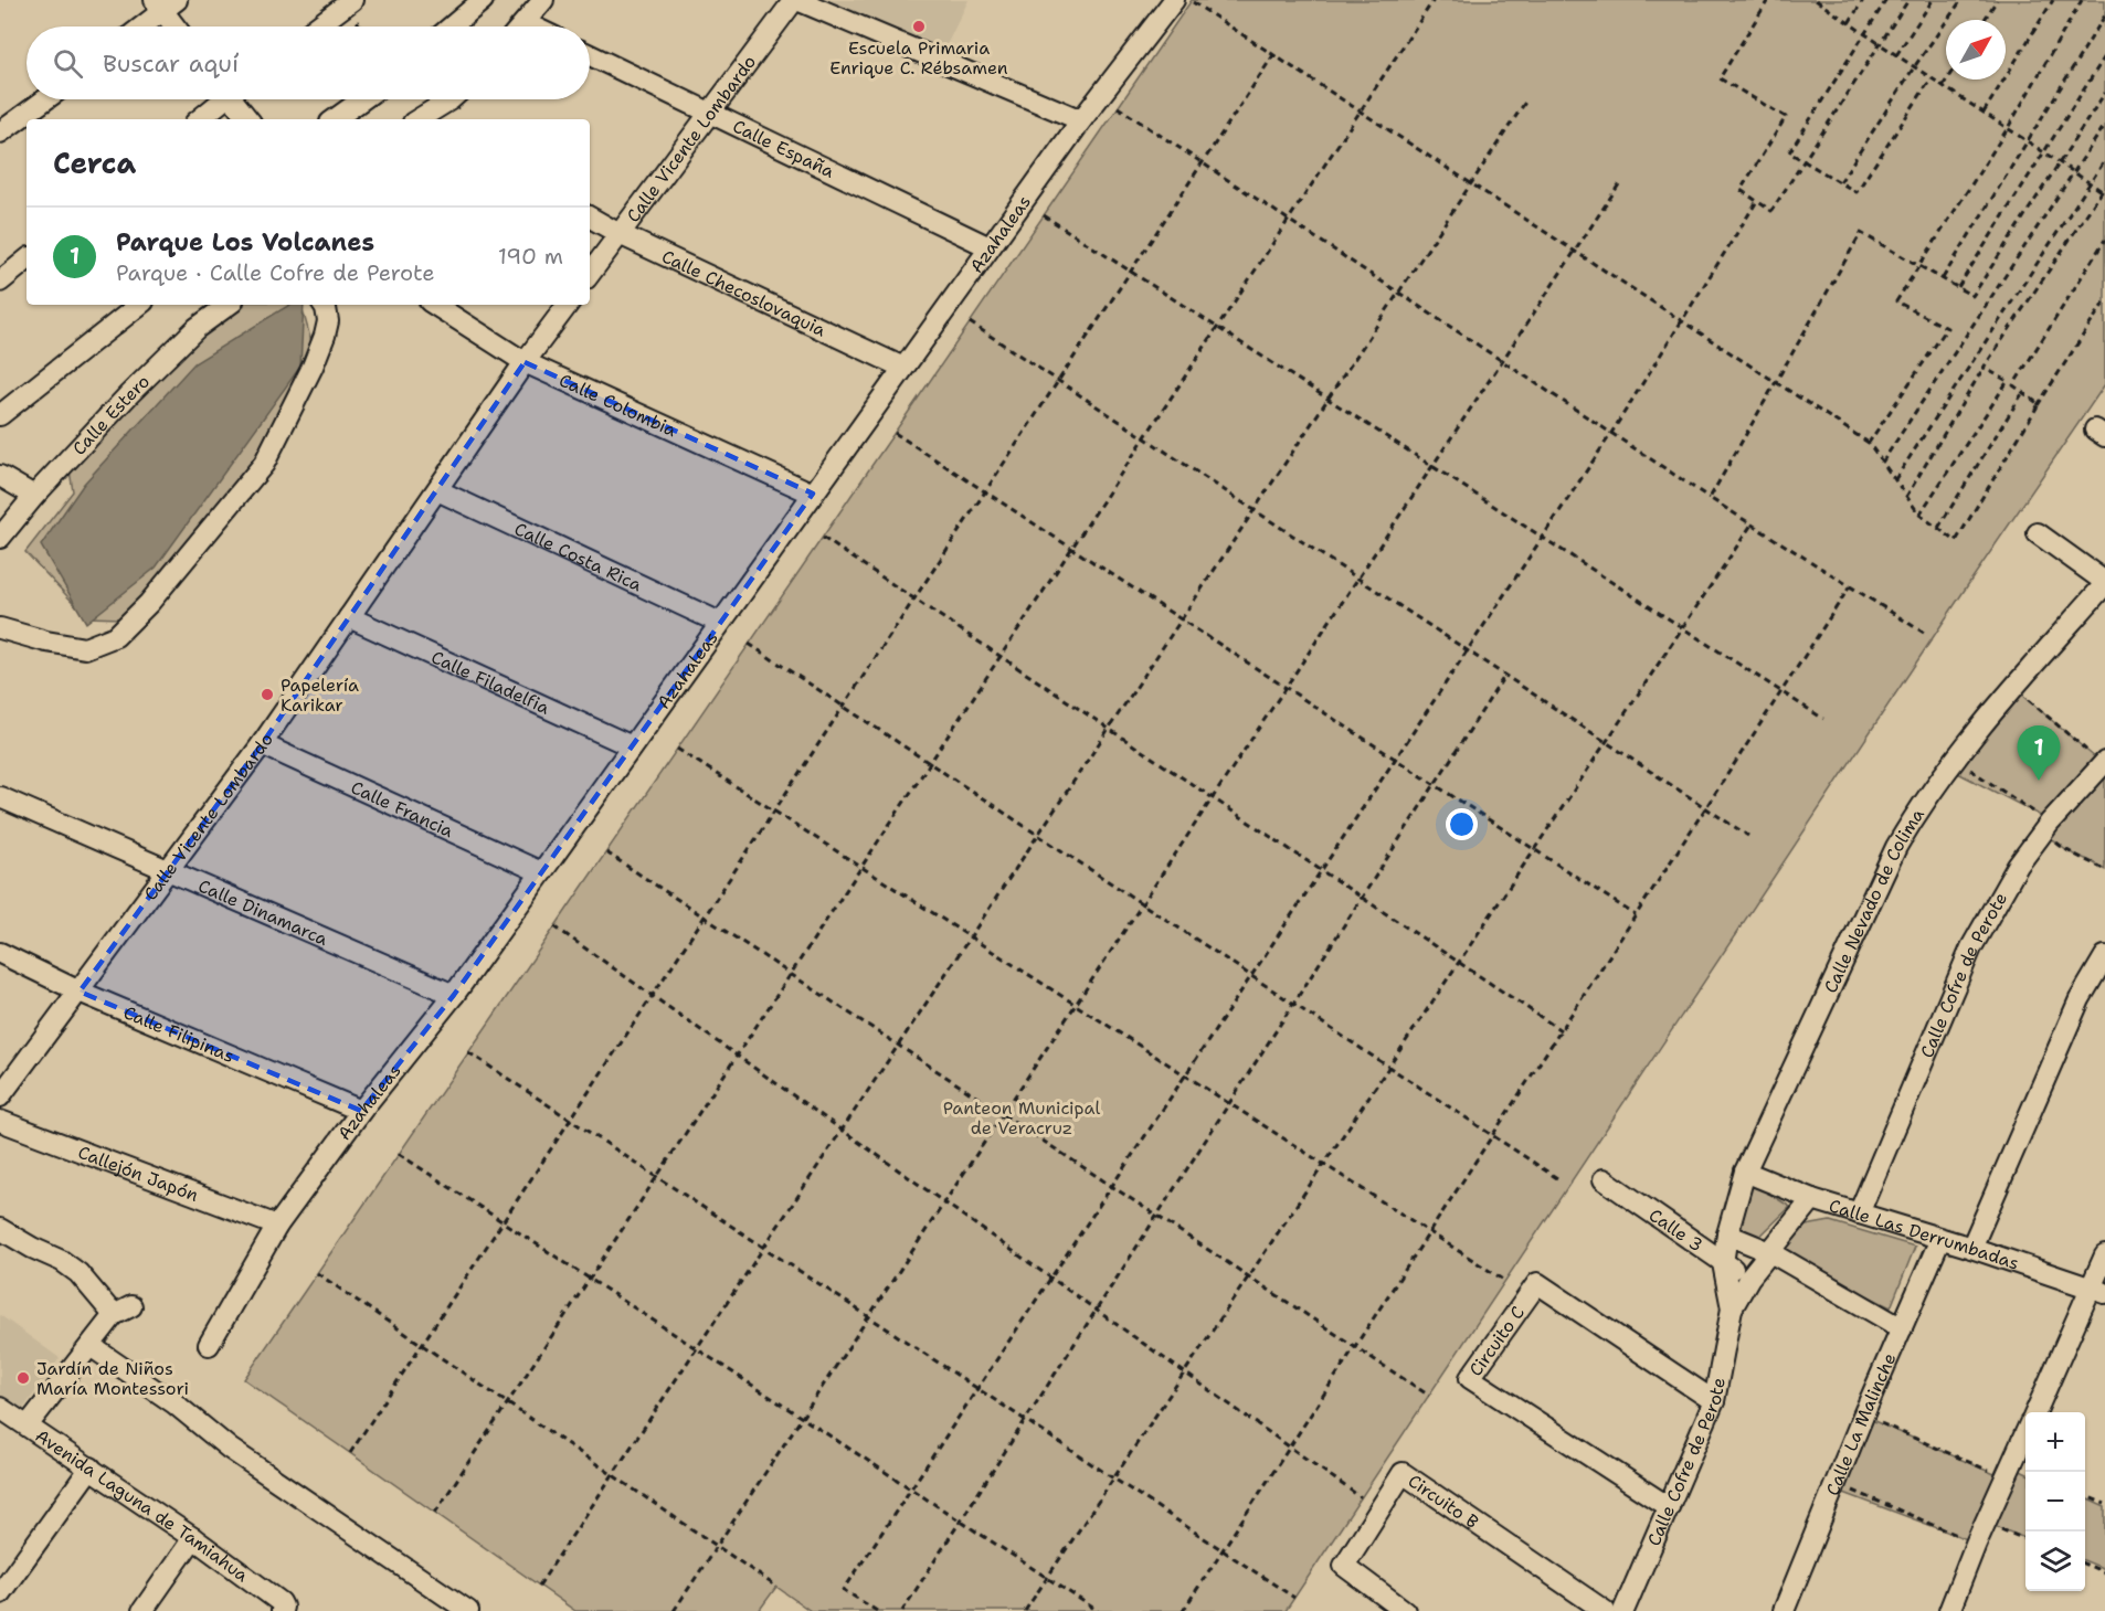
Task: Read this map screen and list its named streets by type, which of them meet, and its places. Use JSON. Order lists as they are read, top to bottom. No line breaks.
{"streets":{"street":["Calle Vicente Lombardo","Calle España","Azahaleas","Calle Checoslovaquia","Calle Colombia","Calle Estero","Calle Costa Rica","Calle Filadelfia","Calle Francia","Calle Nevado de Colima","Calle Dinamarca","Calle Cofre de Perote","Calle Filipinas","Callejón Japón","Calle 3","Calle Las Derrumbadas","Circuito C","Calle La Malinche","Circuito B","Avenida Laguna de Tamiahua"]},"crossings":[["Calle Vicente Lombardo","Calle España"],["Calle Vicente Lombardo","Calle Checoslovaquia"],["Calle Vicente Lombardo","Calle Colombia"],["Calle Vicente Lombardo","Calle Costa Rica"],["Calle Vicente Lombardo","Calle Filadelfia"],["Calle Vicente Lombardo","Calle Francia"],["Calle Vicente Lombardo","Calle Dinamarca"],["Calle Vicente Lombardo","Calle Filipinas"],["Calle España","Azahaleas"],["Azahaleas","Calle Checoslovaquia"],["Azahaleas","Calle Colombia"],["Azahaleas","Calle Costa Rica"],["Azahaleas","Calle Filadelfia"],["Azahaleas","Calle Francia"],["Azahaleas","Calle Dinamarca"],["Azahaleas","Calle Filipinas"],["Azahaleas","Callejón Japón"],["Calle Nevado de Colima","Calle Cofre de Perote"],["Calle Nevado de Colima","Calle 3"],["Calle Nevado de Colima","Calle Las Derrumbadas"],["Calle Cofre de Perote","Calle 3"],["Calle Cofre de Perote","Calle Las Derrumbadas"],["Calle Cofre de Perote","Circuito C"],["Calle Las Derrumbadas","Calle La Malinche"]],"parks":["Panteon Municipal de Veracruz"],"places":["Escuela Primaria Enrique C. Rébsamen","Papelería Karikar","Jardín de Niños María Montessori"],"north":"top right","page":{"search":"Buscar aquí","heading":"Cerca","list":[{"mark":"1","name":"Parque Los Volcanes","note":"Parque · Calle Cofre de Perote","value":"190 m"}],"pins":"1","map_buttons":["+","−"]}}
